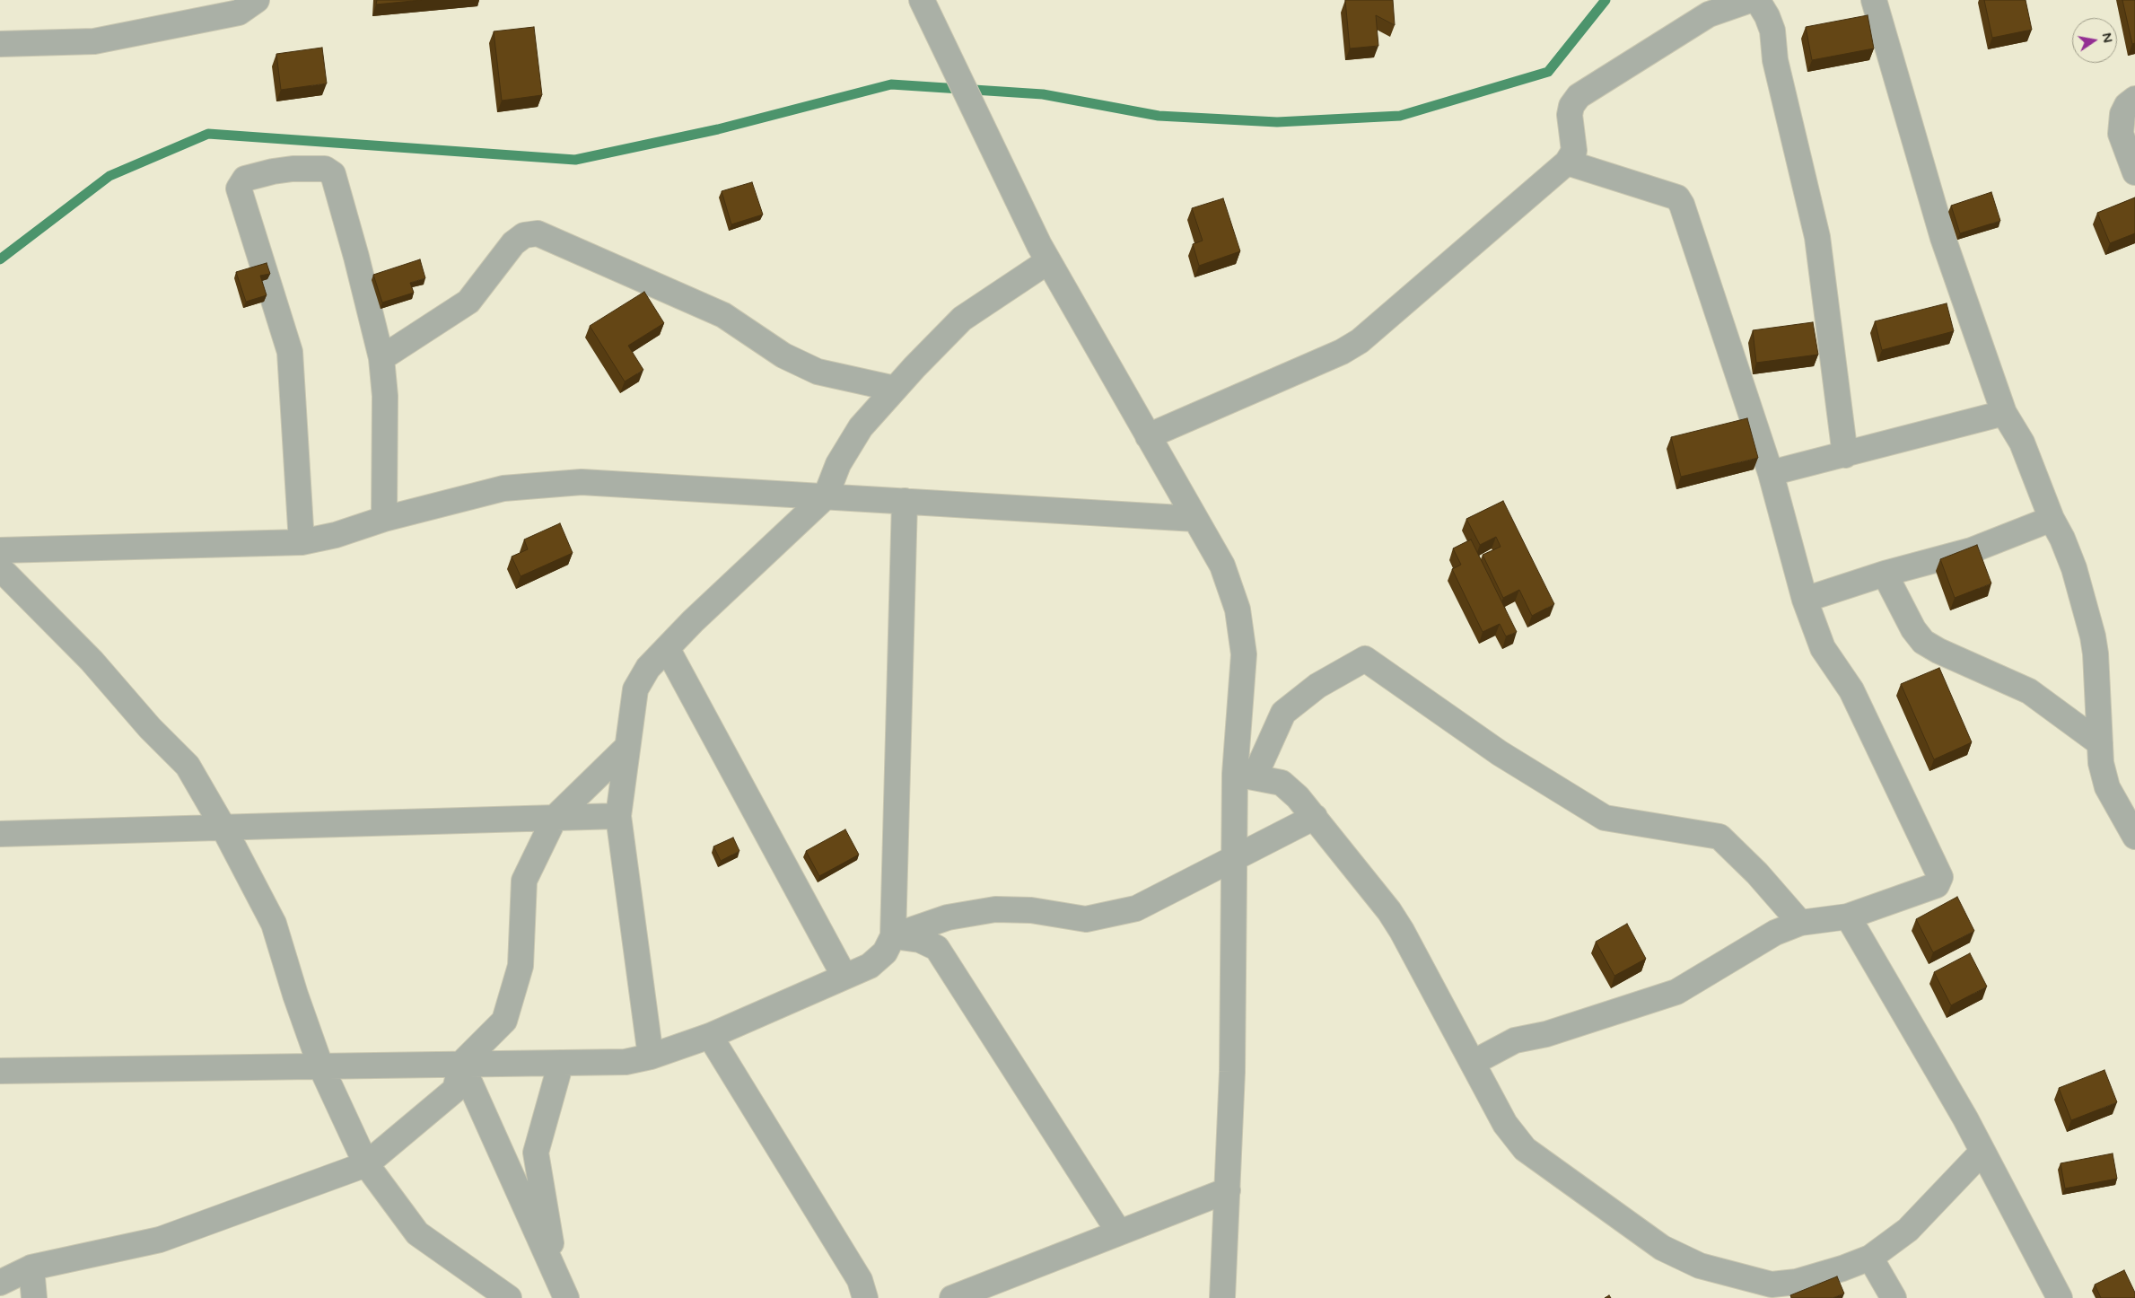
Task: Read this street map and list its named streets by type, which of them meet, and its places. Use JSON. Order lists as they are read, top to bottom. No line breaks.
{"north":"right"}
